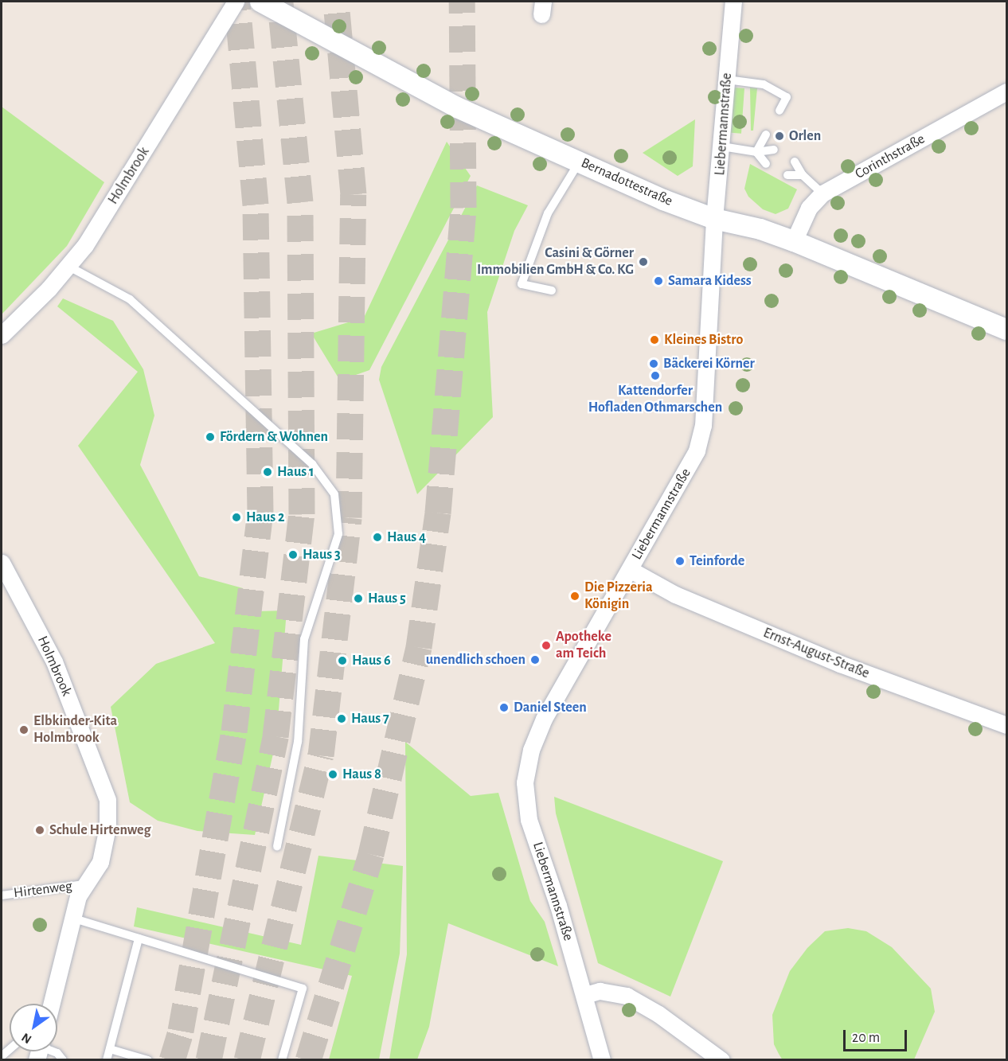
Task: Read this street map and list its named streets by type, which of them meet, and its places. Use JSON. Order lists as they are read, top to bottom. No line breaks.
{"streets":{"street":["Liebermannstraße","Corinthstraße","Holmbrook","Bernadottestraße","Ernst-August-Straße"],"lane":["Hirtenweg"]},"crossings":[["Liebermannstraße","Bernadottestraße"],["Liebermannstraße","Ernst-August-Straße"],["Corinthstraße","Bernadottestraße"],["Holmbrook","Hirtenweg"]],"places":["Orlen","Casini & Görner Immobilien GmbH & Co. KG","Samara Kidess","Kleines Bistro","Bäckerei Körner","Kattendorfer Hofladen Othmarschen","Fördern & Wohnen","Haus 1","Haus 2","Haus 4","Haus 3","Teinforde","Die Pizzeria Königin","Haus 5","Apotheke am Teich","unendlich schoen","Haus 6","Daniel Steen","Haus 7","Elbkinder-Kita Holmbrook","Haus 8","Schule Hirtenweg"],"scale_bar":"20 m","north":"bottom left"}
